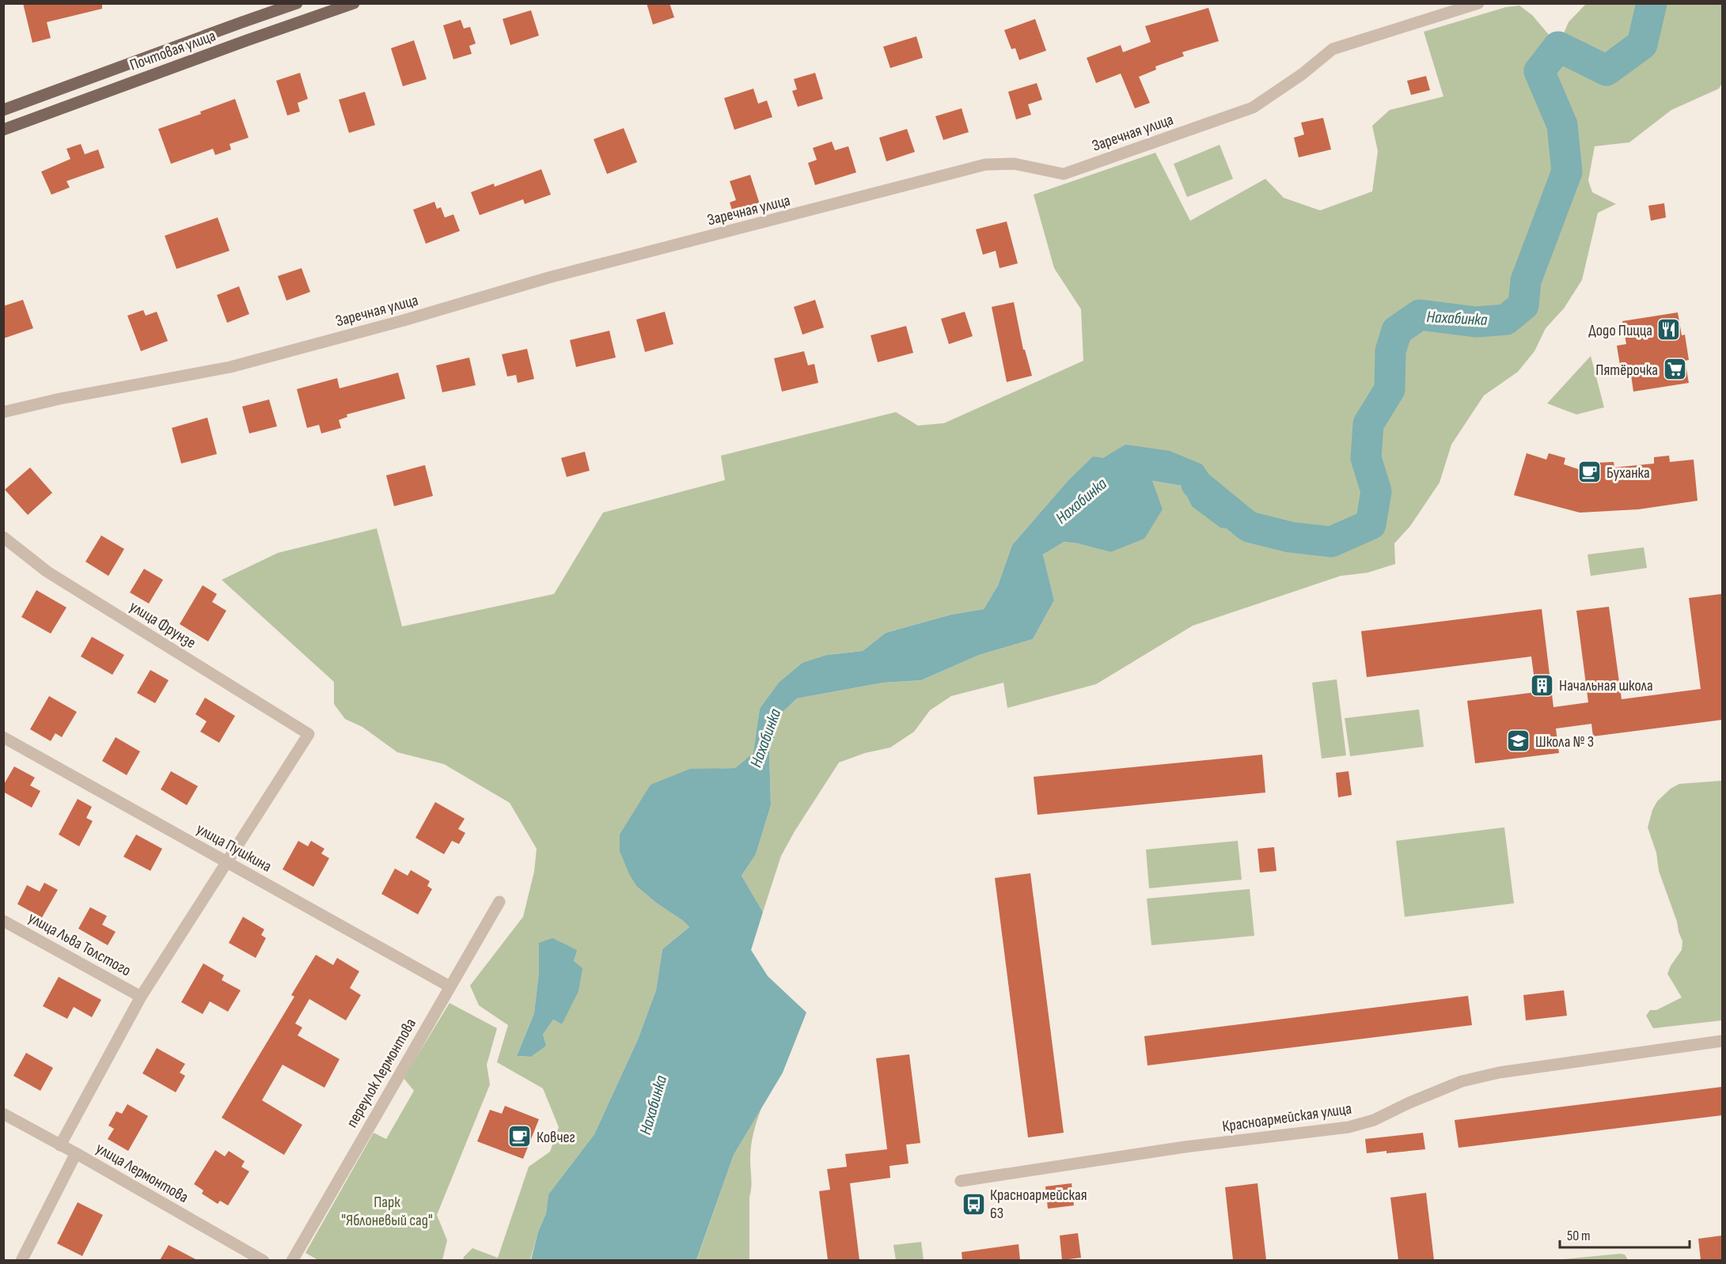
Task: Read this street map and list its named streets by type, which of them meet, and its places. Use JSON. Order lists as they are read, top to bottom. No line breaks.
{"streets":{"main road":["Почтовая улица"],"street":["Заречная улица","улица Фрунзе","улица Пушкина","улица Льва Толстого","переулок Лермонтова","Красноармейская улица","улица Лермонтова"]},"crossings":[["улица Фрунзе","улица Пушкина"],["улица Пушкина","переулок Лермонтова"]],"water":["Нахабинка"],"parks":["Парк \"Яблоневый сад\""],"places":{"restaurant":["Додо Пицца"],"supermarket":["Пятёрочка"],"cafe":["Буханка","Ковчег"],"building":["Начальная школа"],"school or university":["Школа № 3"],"bus stop":["Красноармейская 63"]},"scale_bar":"50 m"}
